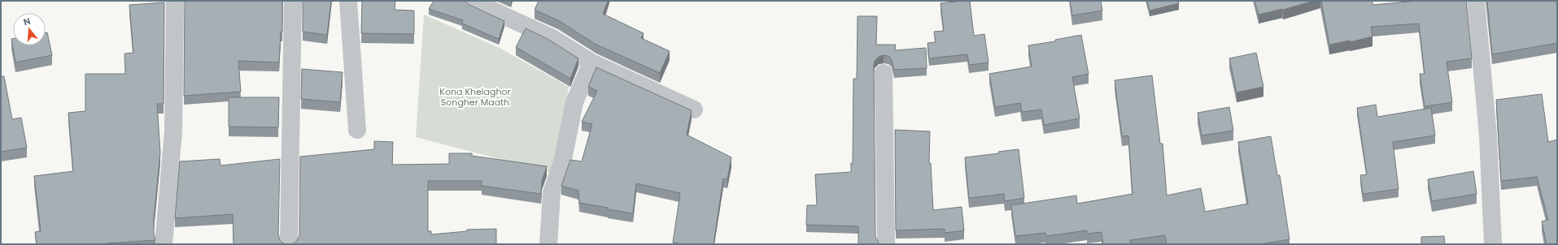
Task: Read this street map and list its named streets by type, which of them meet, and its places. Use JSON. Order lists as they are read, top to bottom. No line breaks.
{"parks":["Kona Khelaghor Songher Maath"],"north":"top"}
